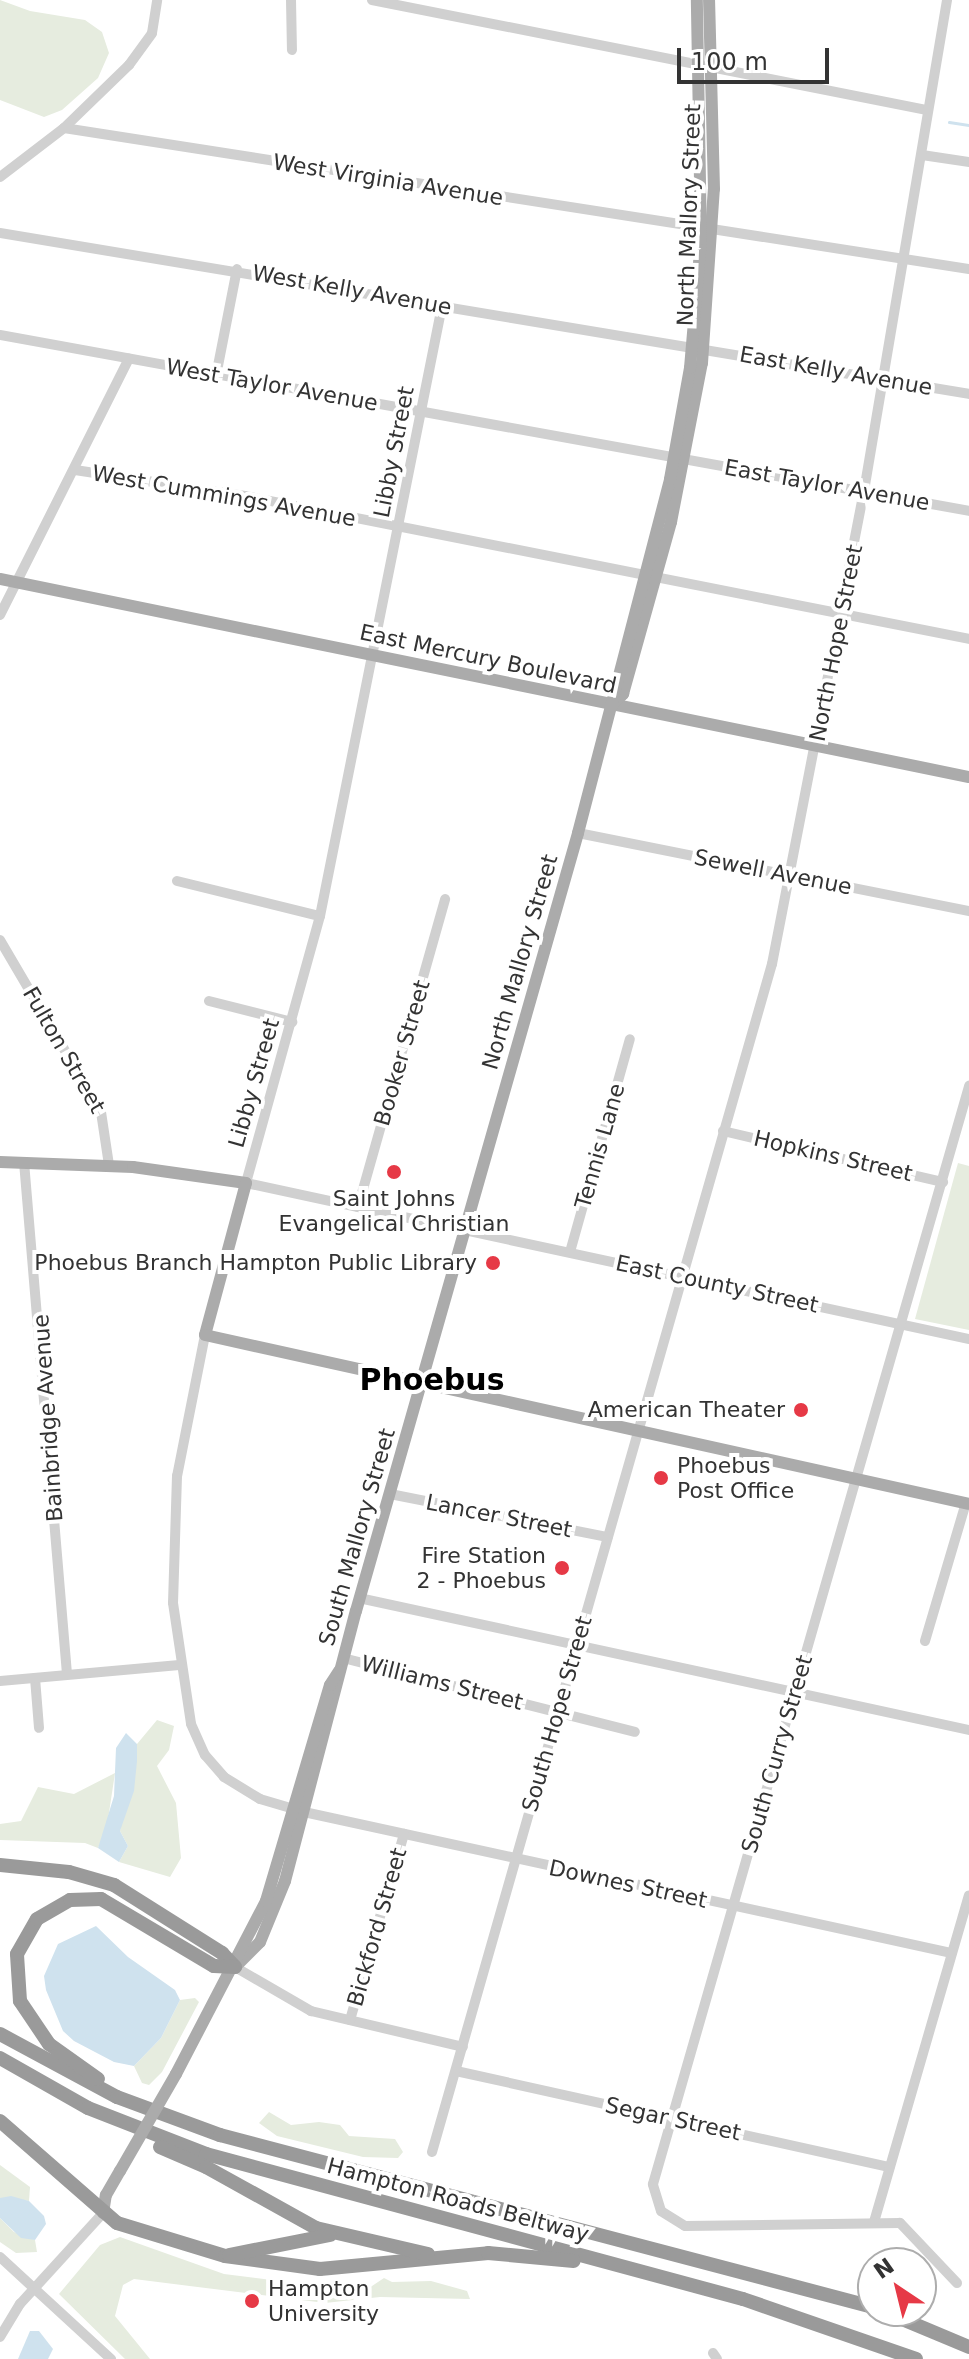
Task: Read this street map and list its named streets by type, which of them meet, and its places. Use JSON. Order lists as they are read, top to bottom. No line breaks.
{"streets":{"highway":["Hampton Roads Beltway"],"main road":["North Mallory Street","Libby Street","East Mercury Boulevard","South Mallory Street"],"street":["West Virginia Avenue","West Kelly Avenue","East Kelly Avenue","West Taylor Avenue","East Taylor Avenue","West Cummings Avenue","North Hope Street","Sewell Avenue","Fulton Street","Booker Street","Tennis Lane","Hopkins Street","East County Street","Bainbridge Avenue","Lancer Street","Williams Street","South Hope Street","South Curry Street","Downes Street","Bickford Street","Segar Street"]},"crossings":[["West Virginia Avenue","North Mallory Street"],["West Virginia Avenue","North Hope Street"],["North Mallory Street","West Kelly Avenue"],["North Mallory Street","East Kelly Avenue"],["North Mallory Street","West Taylor Avenue"],["North Mallory Street","East Taylor Avenue"],["North Mallory Street","West Cummings Avenue"],["North Mallory Street","East Mercury Boulevard"],["North Mallory Street","Sewell Avenue"],["North Mallory Street","East County Street"],["North Mallory Street","South Mallory Street"],["West Kelly Avenue","East Kelly Avenue"],["West Kelly Avenue","Libby Street"],["East Kelly Avenue","North Hope Street"],["West Taylor Avenue","Libby Street"],["West Taylor Avenue","East Taylor Avenue"],["Libby Street","West Cummings Avenue"],["Libby Street","East Mercury Boulevard"],["Libby Street","East County Street"],["Libby Street","South Mallory Street"],["Libby Street","Downes Street"],["East Taylor Avenue","North Hope Street"],["West Cummings Avenue","North Hope Street"],["North Hope Street","East Mercury Boulevard"],["North Hope Street","Sewell Avenue"],["North Hope Street","Hopkins Street"],["North Hope Street","East County Street"],["North Hope Street","South Hope Street"],["Booker Street","East County Street"],["Tennis Lane","East County Street"],["Hopkins Street","South Curry Street"],["East County Street","South Mallory Street"],["East County Street","South Hope Street"],["East County Street","South Curry Street"],["Lancer Street","South Mallory Street"],["Lancer Street","South Hope Street"],["South Mallory Street","Williams Street"],["South Mallory Street","Downes Street"],["Williams Street","South Hope Street"],["South Hope Street","Downes Street"],["South Hope Street","Segar Street"],["South Curry Street","Downes Street"],["South Curry Street","Segar Street"],["Downes Street","Bickford Street"]],"districts":["Phoebus"],"places":["Saint Johns Evangelical Christian","Phoebus Branch Hampton Public Library","American Theater","Phoebus Post Office","Fire Station 2 - Phoebus","Hampton University"],"scale_bar":"100 m","north":"top left"}
